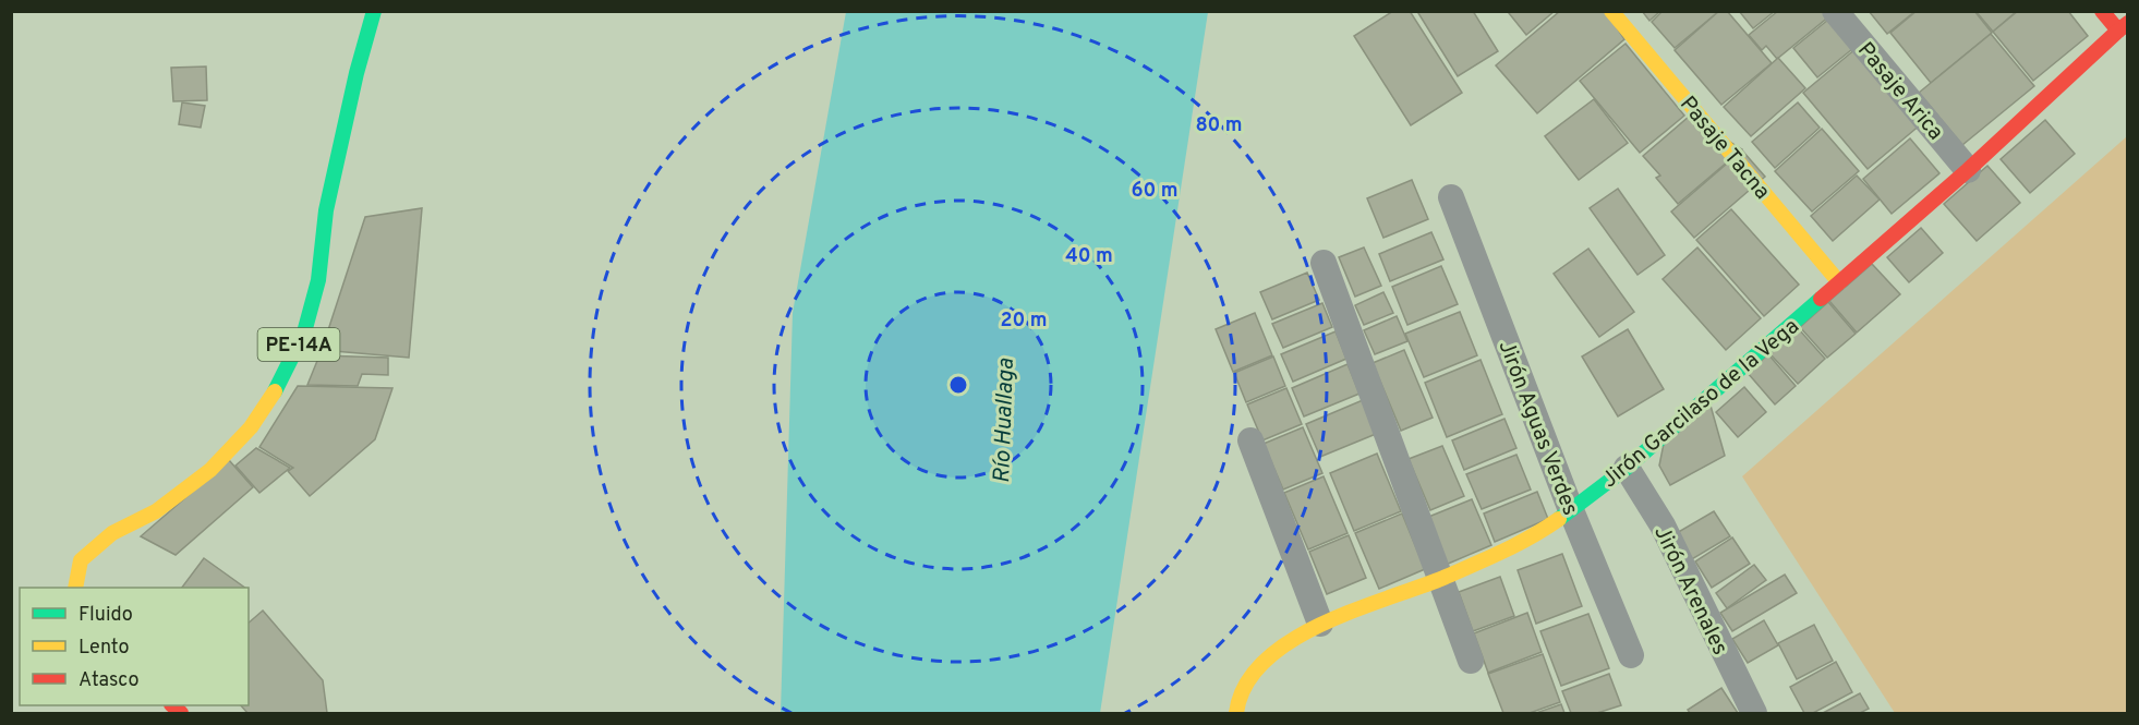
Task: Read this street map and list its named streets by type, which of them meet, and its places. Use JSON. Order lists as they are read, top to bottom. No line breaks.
{"streets":{"street":["Pasaje Arica","Pasaje Tacna","PE-14A","Jirón Garcilaso de la Vega","Jirón Aguas Verdes","Jirón Arenales"]},"crossings":[["Pasaje Arica","Jirón Garcilaso de la Vega"],["Pasaje Tacna","Jirón Garcilaso de la Vega"],["Jirón Garcilaso de la Vega","Jirón Aguas Verdes"],["Jirón Garcilaso de la Vega","Jirón Arenales"]],"water":["Río Huallaga"],"legend":["Fluido","Lento","Atasco"],"rings":["80 m","60 m","40 m","20 m"]}
